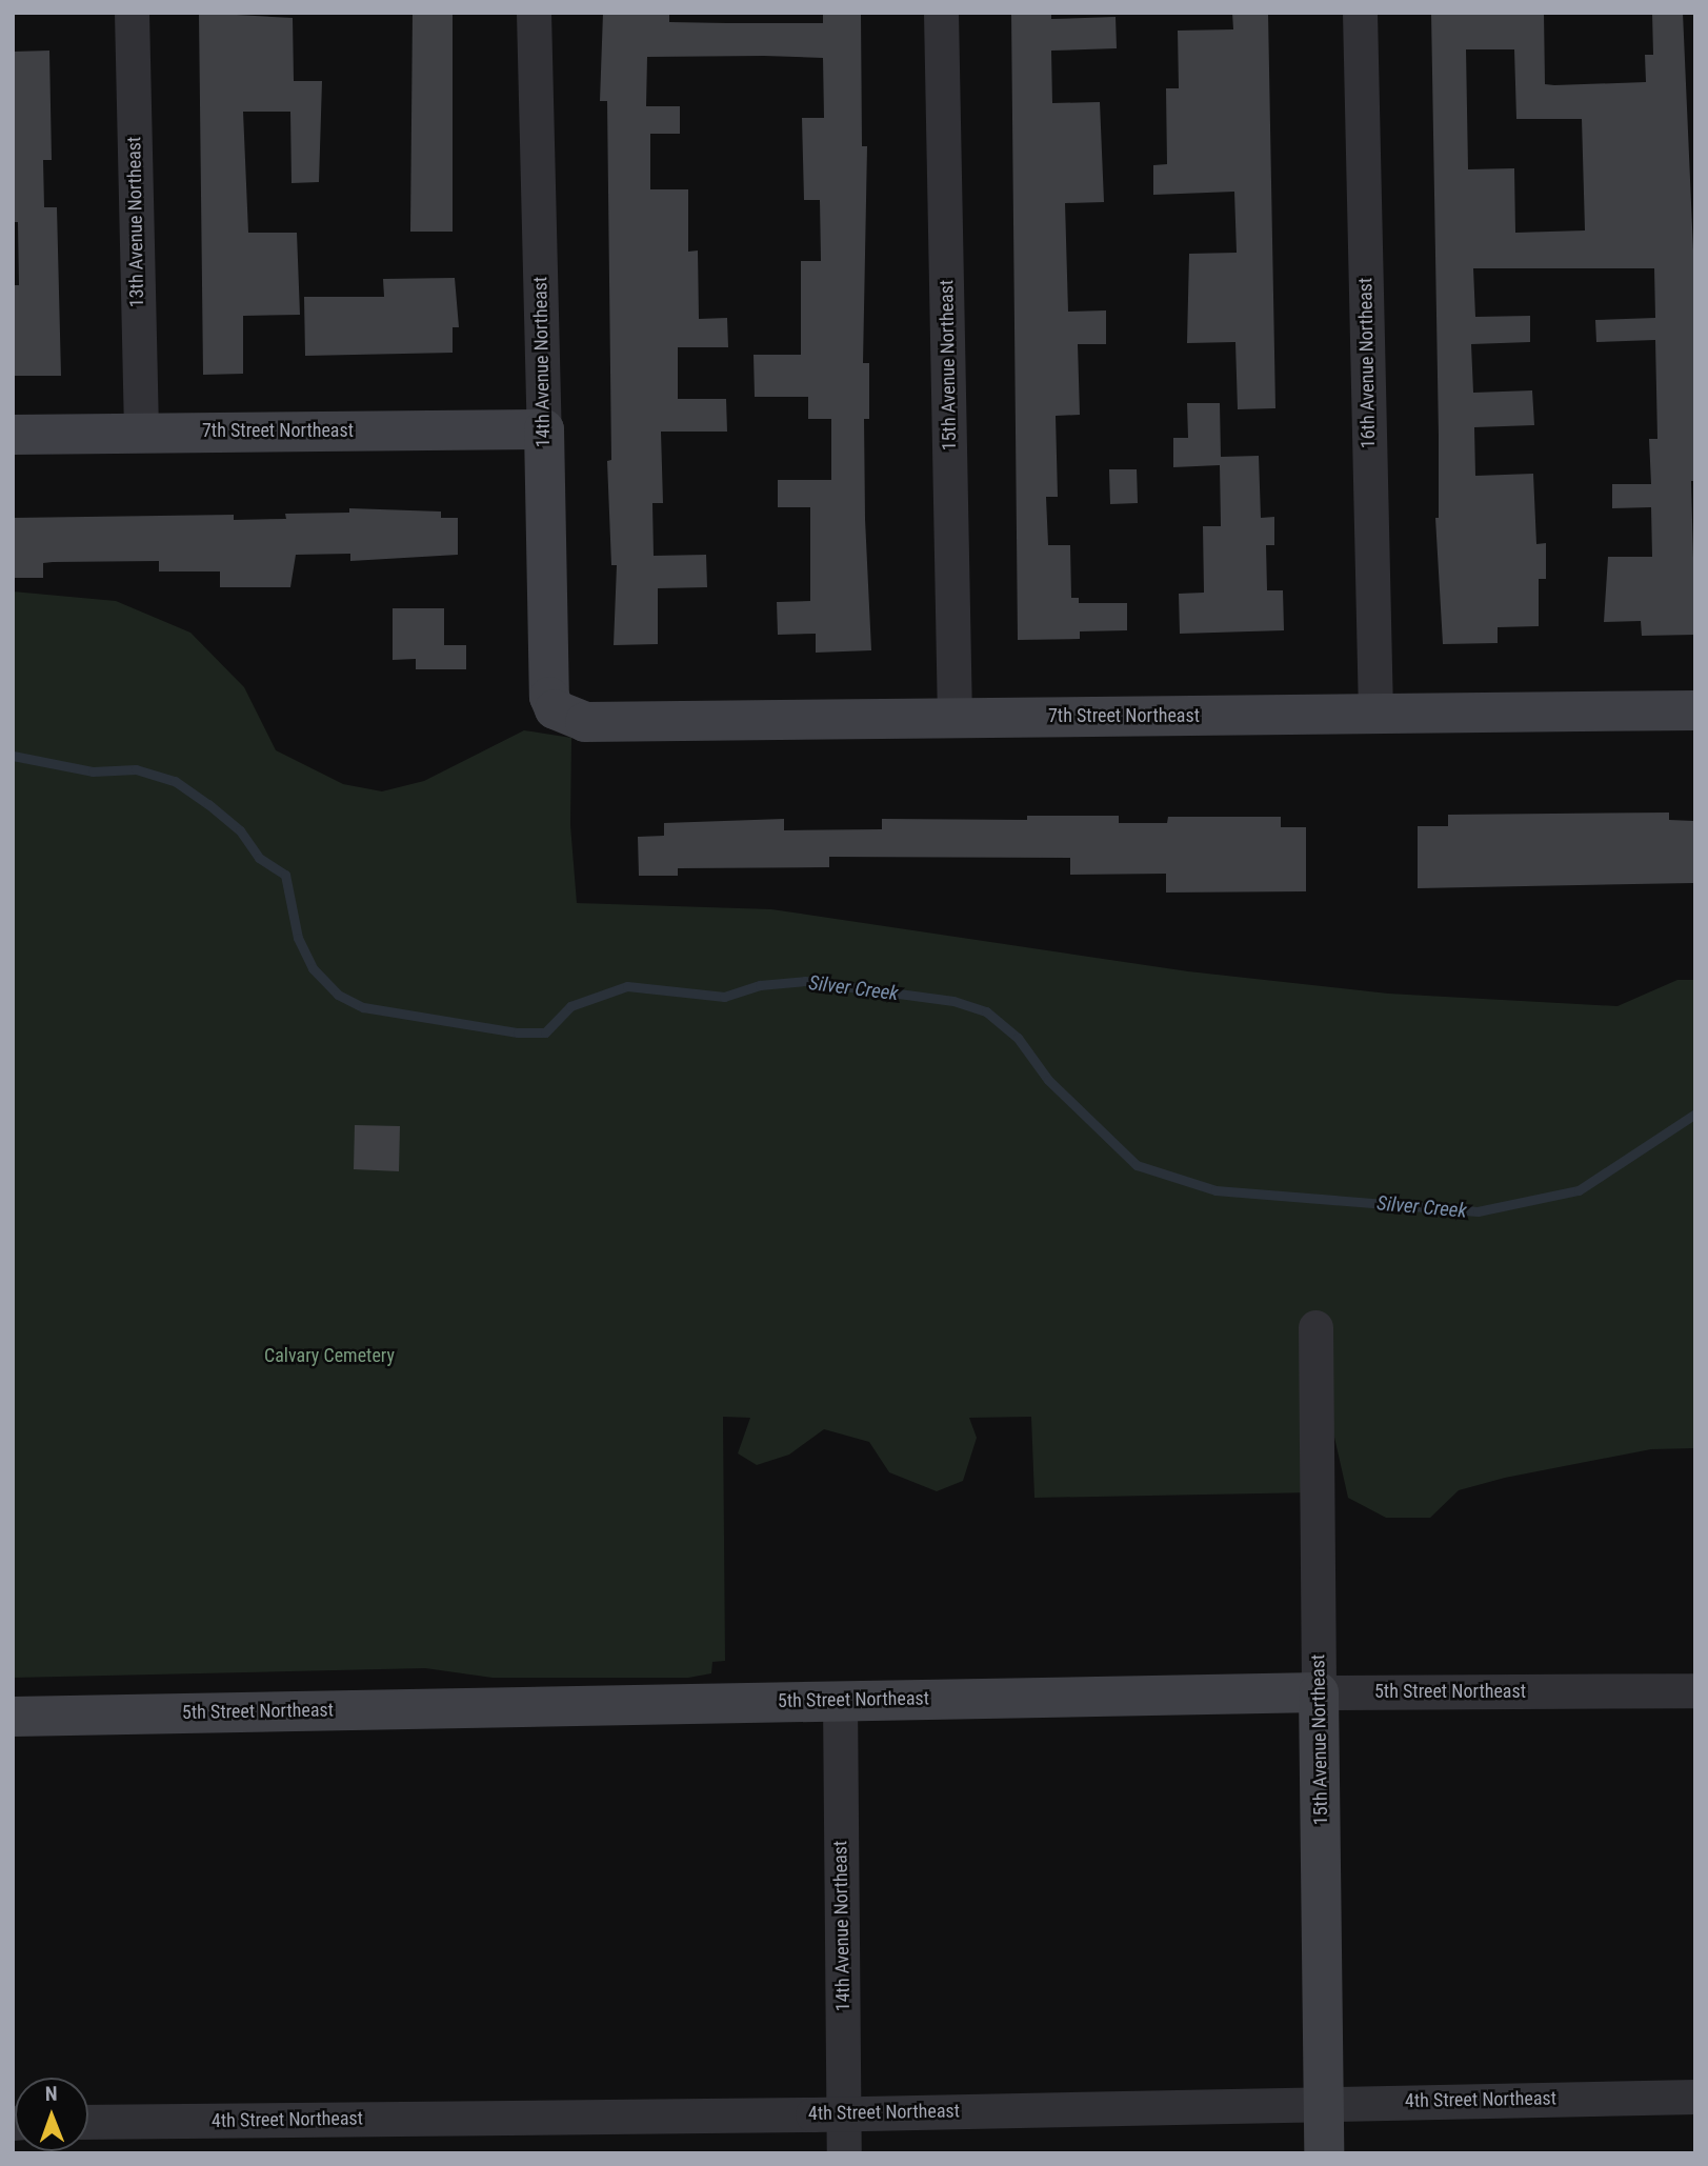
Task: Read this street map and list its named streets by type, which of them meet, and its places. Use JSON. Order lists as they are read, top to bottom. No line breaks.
{"streets":{"street":["13th Avenue Northeast","14th Avenue Northeast","16th Avenue Northeast","15th Avenue Northeast","7th Street Northeast","5th Street Northeast","4th Street Northeast"]},"crossings":[["13th Avenue Northeast","7th Street Northeast"],["14th Avenue Northeast","7th Street Northeast"],["14th Avenue Northeast","5th Street Northeast"],["14th Avenue Northeast","4th Street Northeast"],["16th Avenue Northeast","7th Street Northeast"],["15th Avenue Northeast","7th Street Northeast"],["15th Avenue Northeast","5th Street Northeast"],["15th Avenue Northeast","4th Street Northeast"]],"water":["Silver Creek"],"parks":["Calvary Cemetery"],"north":"top"}
